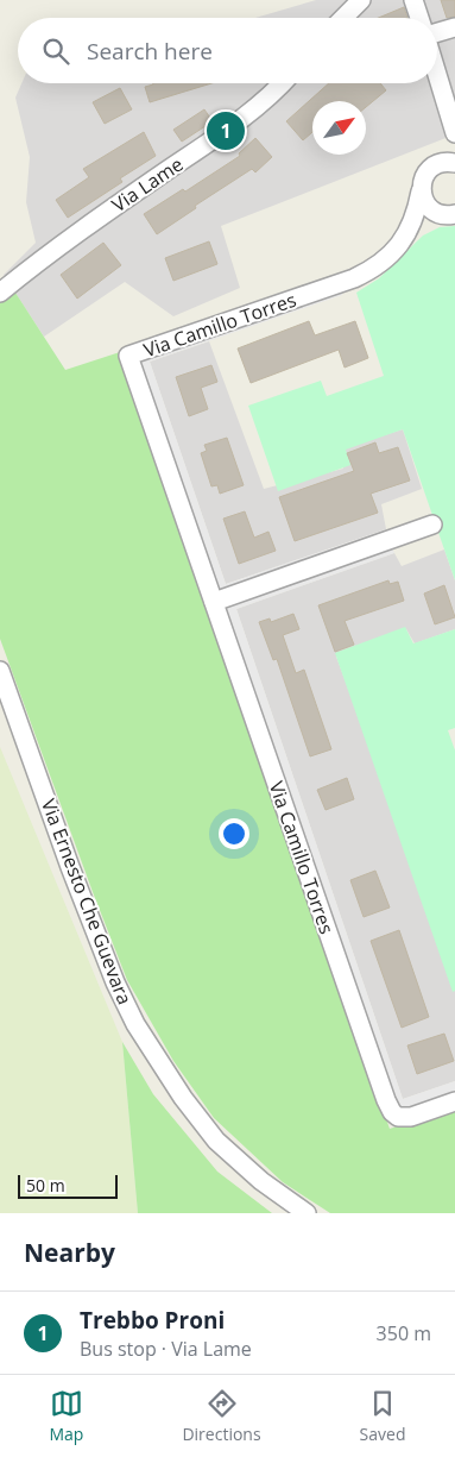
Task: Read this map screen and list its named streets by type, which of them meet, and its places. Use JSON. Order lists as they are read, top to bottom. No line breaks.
{"streets":{"street":["Via Lame","Via Camillo Torres","Via Ernesto Che Guevara"]},"scale_bar":"50 m","north":"top right","page":{"search":"Search here","pins":"1","scale":"50 m","heading":"Nearby","list":[{"mark":"1","name":"Trebbo Proni","note":"Bus stop · Via Lame","value":"350 m"}],"nav":["Map","Directions","Saved"]}}
